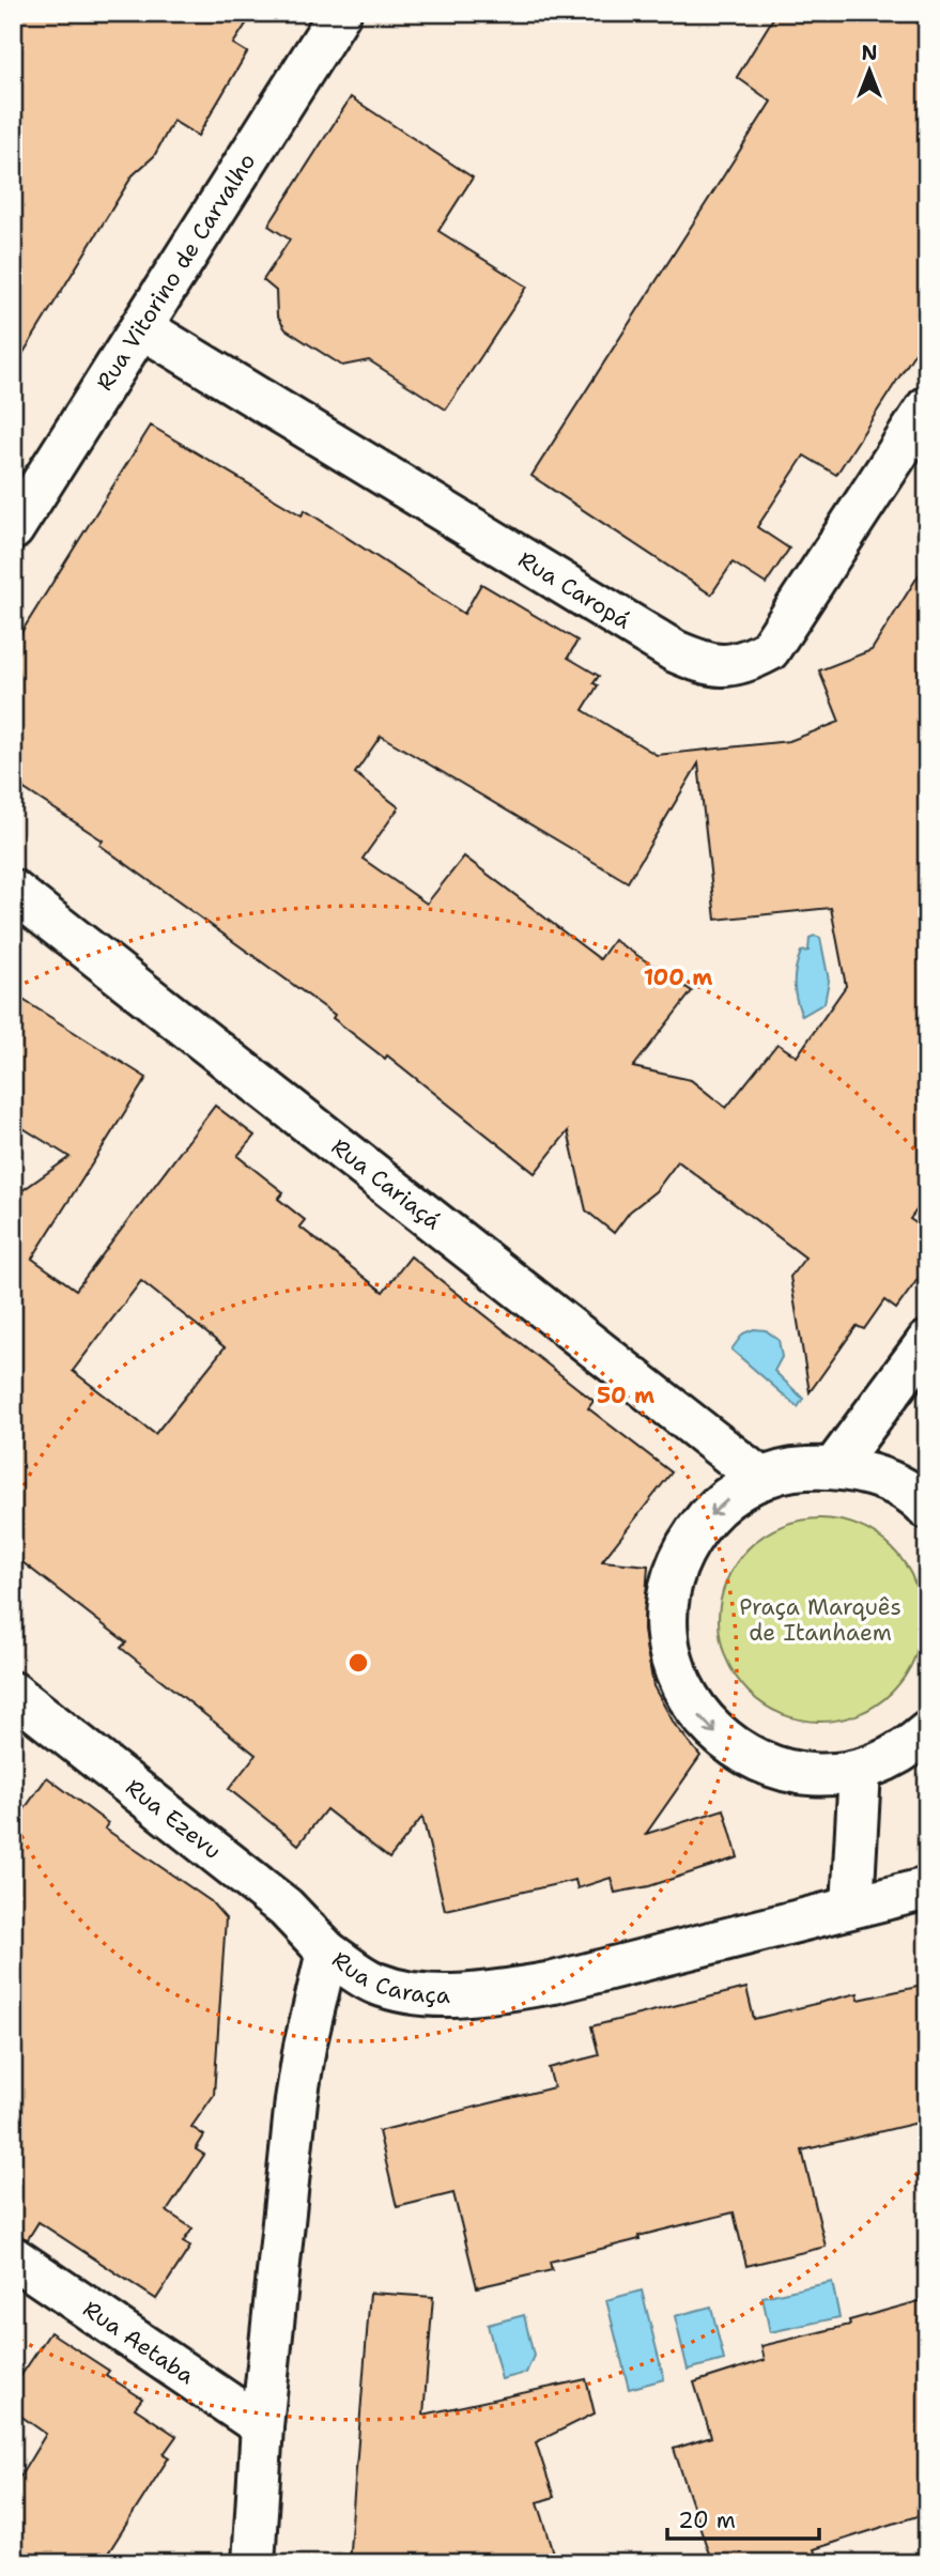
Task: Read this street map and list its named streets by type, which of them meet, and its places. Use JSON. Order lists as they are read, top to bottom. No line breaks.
{"streets":{"street":["Rua Vitorino de Carvalho","Rua Caropá","Rua Cariaçá","Rua Ezevu","Rua Caraça","Rua Aetaba"]},"crossings":[["Rua Vitorino de Carvalho","Rua Caropá"],["Rua Ezevu","Rua Caraça"],["Rua Caraça","Rua Aetaba"]],"parks":["Praça Marquês de Itanhaem"],"scale_bar":"20 m","north":"top","rings":["100 m","50 m"]}
